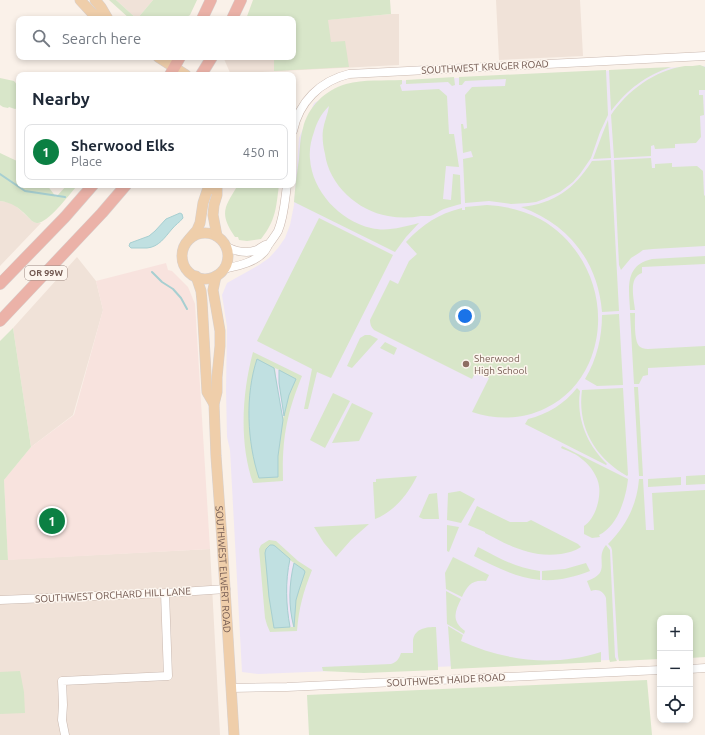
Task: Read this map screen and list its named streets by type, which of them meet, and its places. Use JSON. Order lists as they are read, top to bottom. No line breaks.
{"streets":{"highway":["OR 99W"],"main road":["SOUTHWEST ELWERT ROAD"],"street":["SOUTHWEST KRUGER ROAD","SOUTHWEST ORCHARD HILL LANE","SOUTHWEST HAIDE ROAD"]},"crossings":[["SOUTHWEST ELWERT ROAD","SOUTHWEST ORCHARD HILL LANE"],["SOUTHWEST ELWERT ROAD","SOUTHWEST HAIDE ROAD"]],"places":["Sherwood High School"],"page":{"search":"Search here","heading":"Nearby","list":[{"mark":"1","name":"Sherwood Elks","note":"Place","value":"450 m"}],"pins":"1","map_buttons":["+","−"]}}
